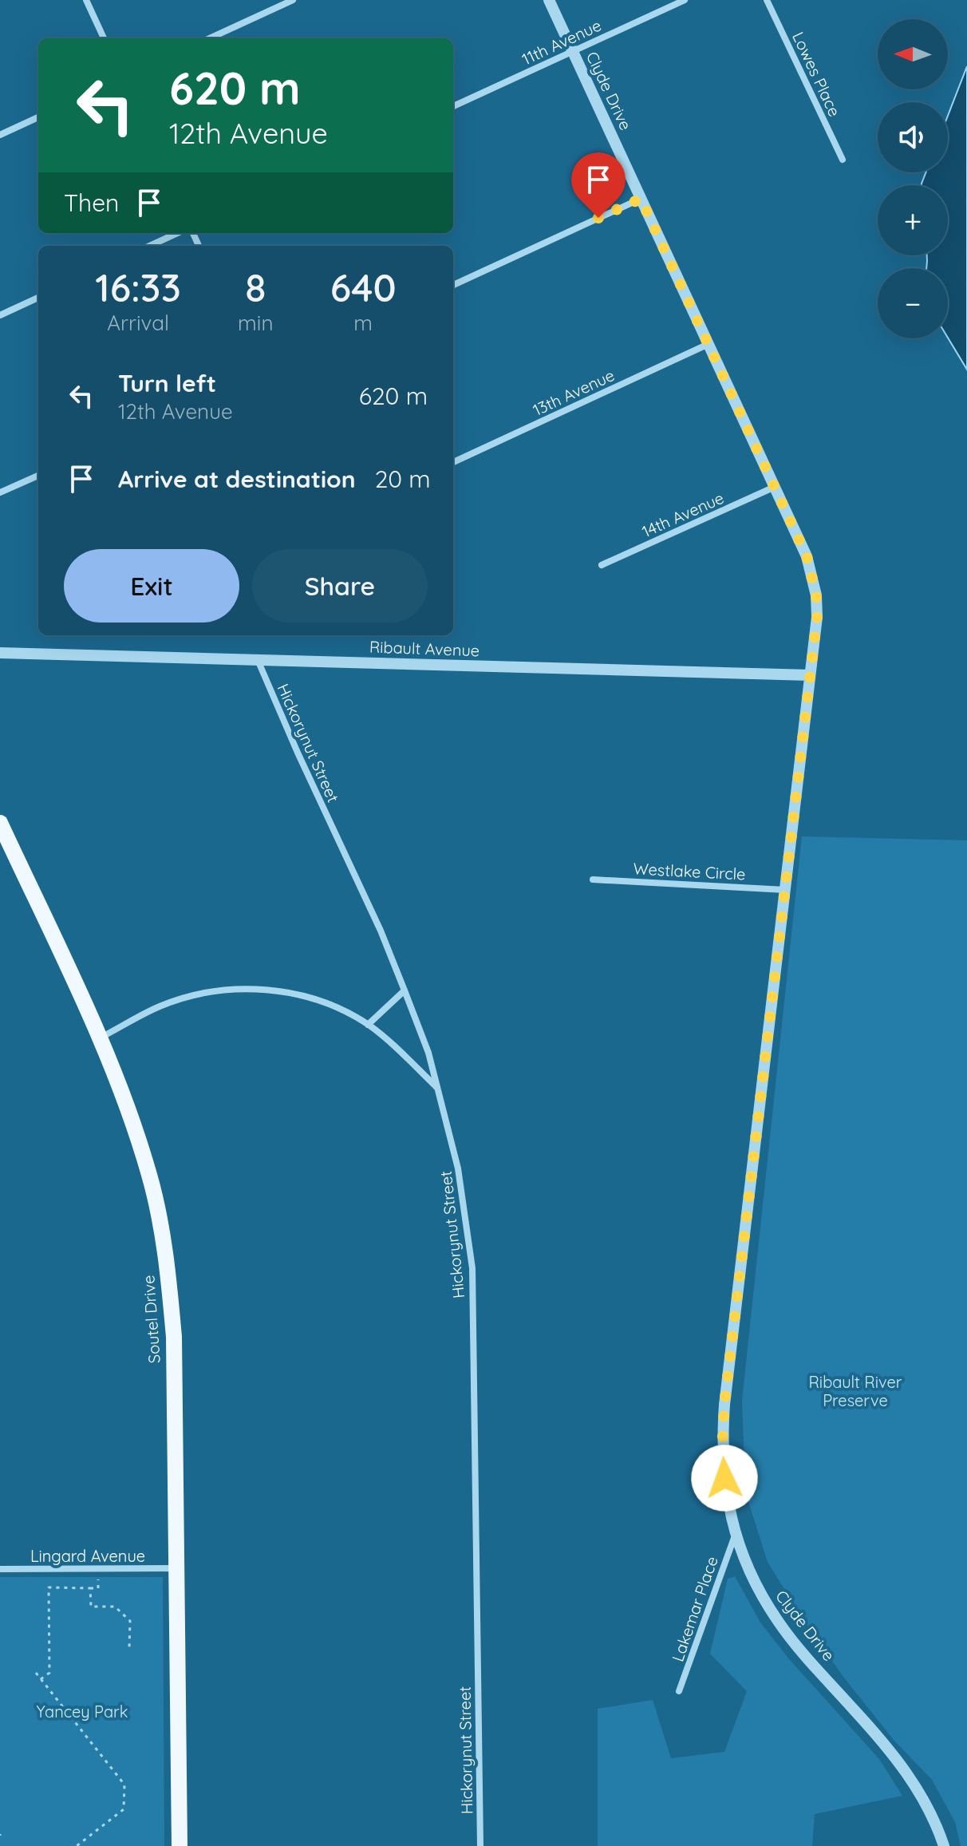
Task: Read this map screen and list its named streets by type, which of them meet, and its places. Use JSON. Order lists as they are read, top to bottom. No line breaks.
{"streets":{"main road":["Soutel Drive"],"street":["11th Avenue","Lowes Place","Clyde Drive","13th Avenue","14th Avenue","Ribault Avenue","Hickorynut Street","Westlake Circle","Lingard Avenue","Lakemar Place"]},"crossings":[["11th Avenue","Clyde Drive"],["Clyde Drive","13th Avenue"],["Clyde Drive","14th Avenue"],["Clyde Drive","Ribault Avenue"],["Clyde Drive","Westlake Circle"],["Clyde Drive","Lakemar Place"],["Ribault Avenue","Hickorynut Street"],["Soutel Drive","Lingard Avenue"]],"parks":["Ribault River Preserve","Yancey Park"],"north":"left","page":{"map_buttons":["+","−"],"turn":["620 m","12th Avenue"],"then":"Then","eta":["16:33","Arrival","8","min","640","m"],"list":[{"name":"Turn left","note":"12th Avenue","value":"620 m"},{"name":"Arrive at destination","value":"20 m"}],"buttons":["Exit","Share"]}}
